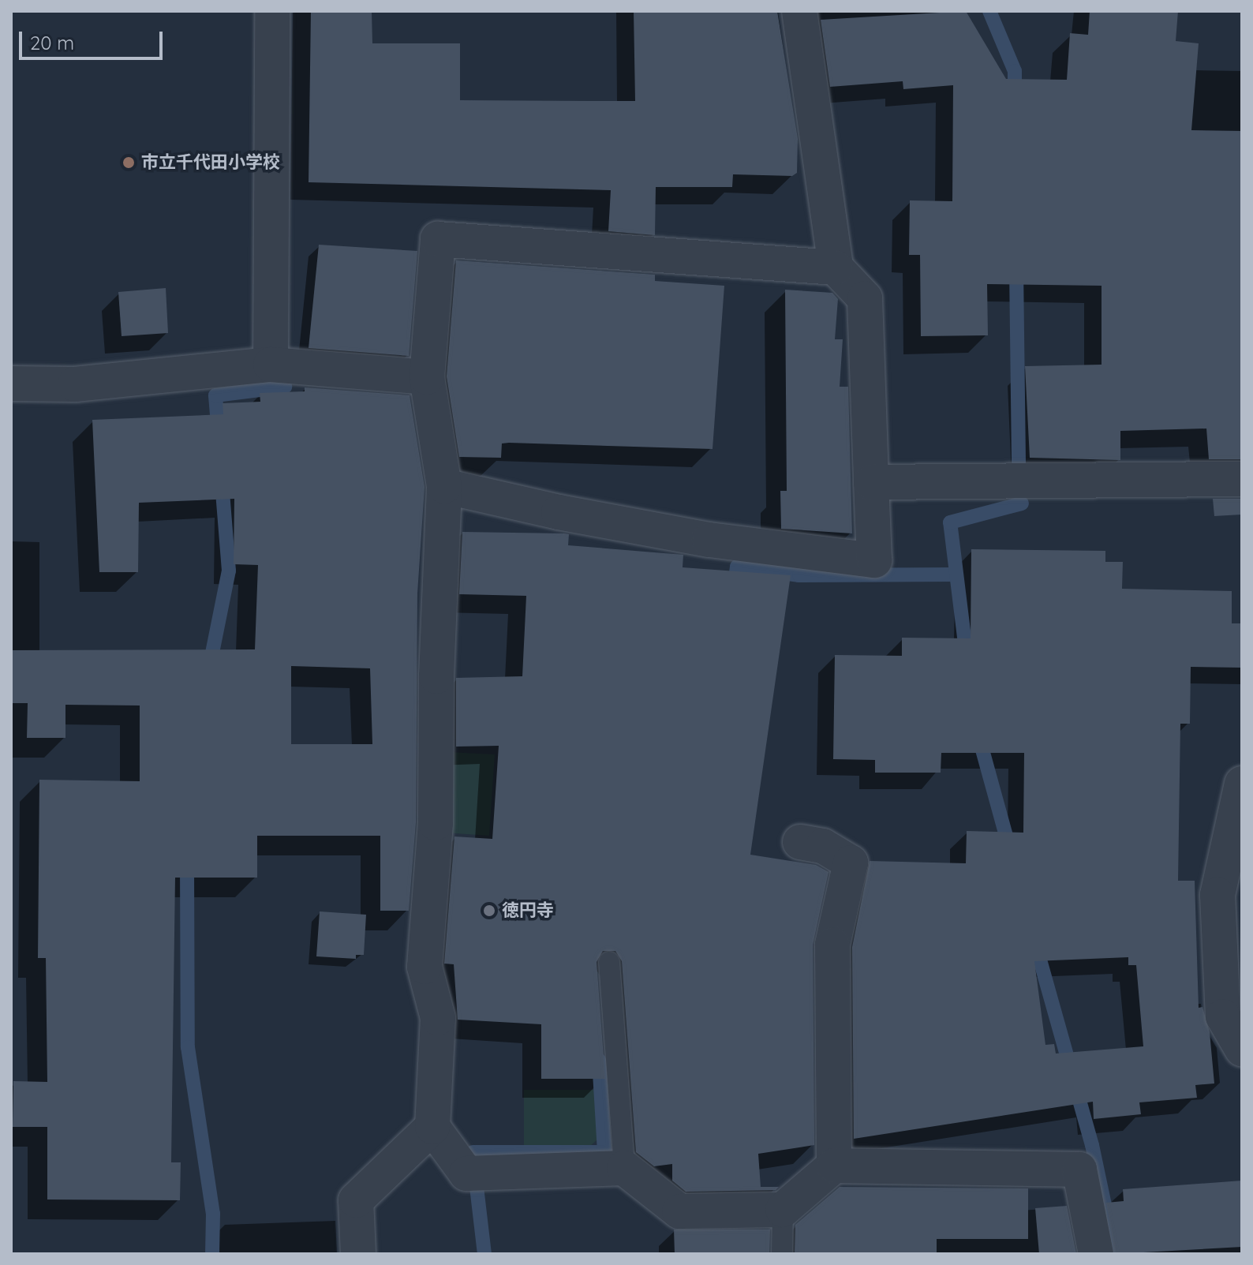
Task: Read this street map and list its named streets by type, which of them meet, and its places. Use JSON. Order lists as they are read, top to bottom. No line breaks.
{"places":["市立千代田小学校","徳円寺"],"scale_bar":"20 m"}
